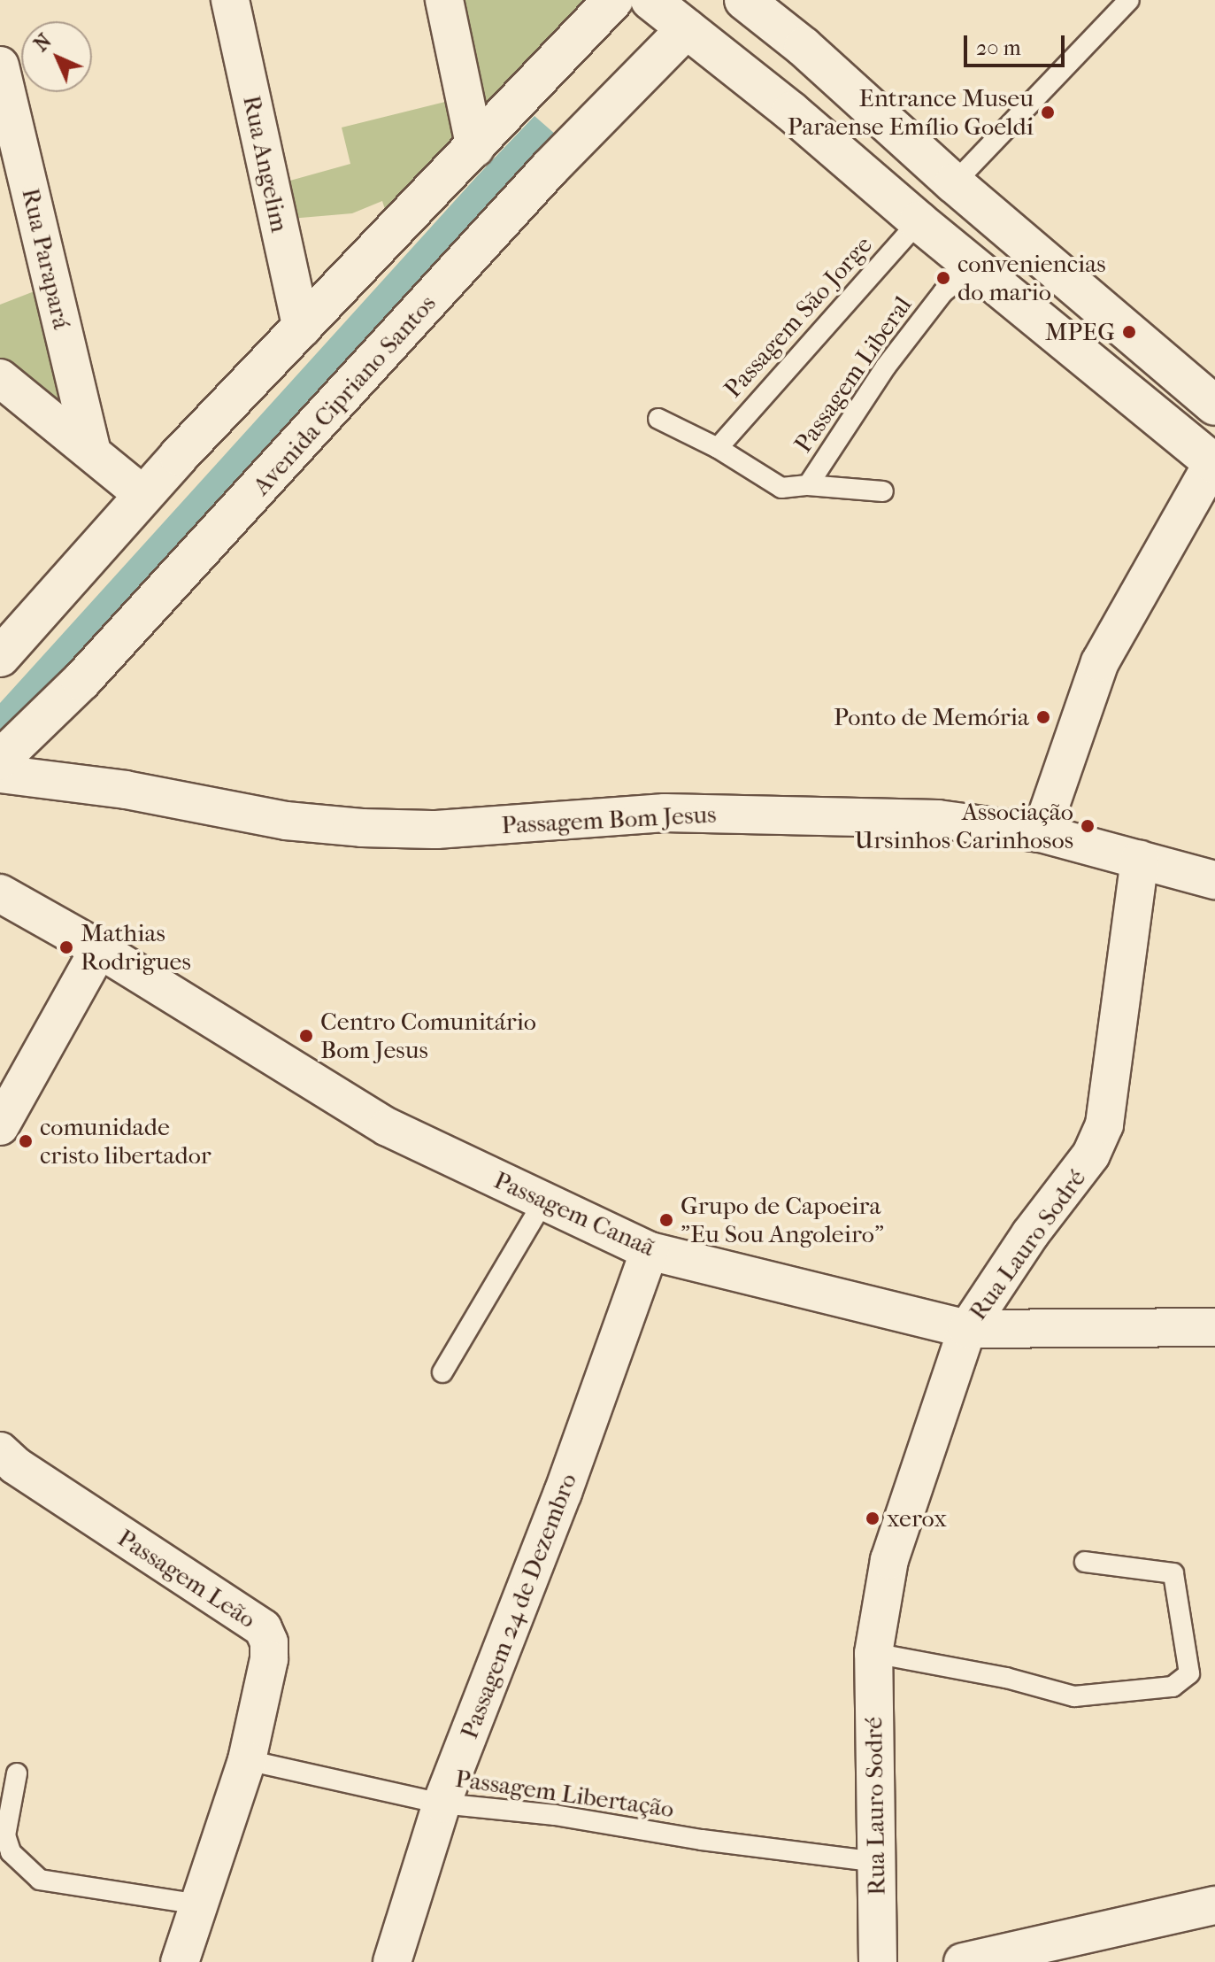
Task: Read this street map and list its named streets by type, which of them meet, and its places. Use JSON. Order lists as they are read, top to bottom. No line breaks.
{"streets":{"street":["Rua Angelim","Rua Parapará","Avenida Cipriano Santos","Passagem Bom Jesus","Passagem Canaã","Rua Lauro Sodré","Passagem Leão","Passagem 24 de Dezembro"],"lane":["Passagem São Jorge","Passagem Liberal","Passagem Libertação"]},"crossings":[["Passagem Bom Jesus","Rua Lauro Sodré"],["Passagem Canaã","Rua Lauro Sodré"],["Passagem Canaã","Passagem 24 de Dezembro"],["Rua Lauro Sodré","Passagem Libertação"],["Passagem Leão","Passagem Libertação"],["Passagem 24 de Dezembro","Passagem Libertação"]],"places":["Entrance Museu Paraense Emílio Goeldi","conveniencias do mario","MPEG","Ponto de Memória","Associação Ursinhos Carinhosos","Mathias Rodrigues","Centro Comunitário Bom Jesus","comunidade cristo libertador","Grupo de Capoeira \"Eu Sou Angoleiro\"","xerox"],"scale_bar":"20 m","north":"top left"}
